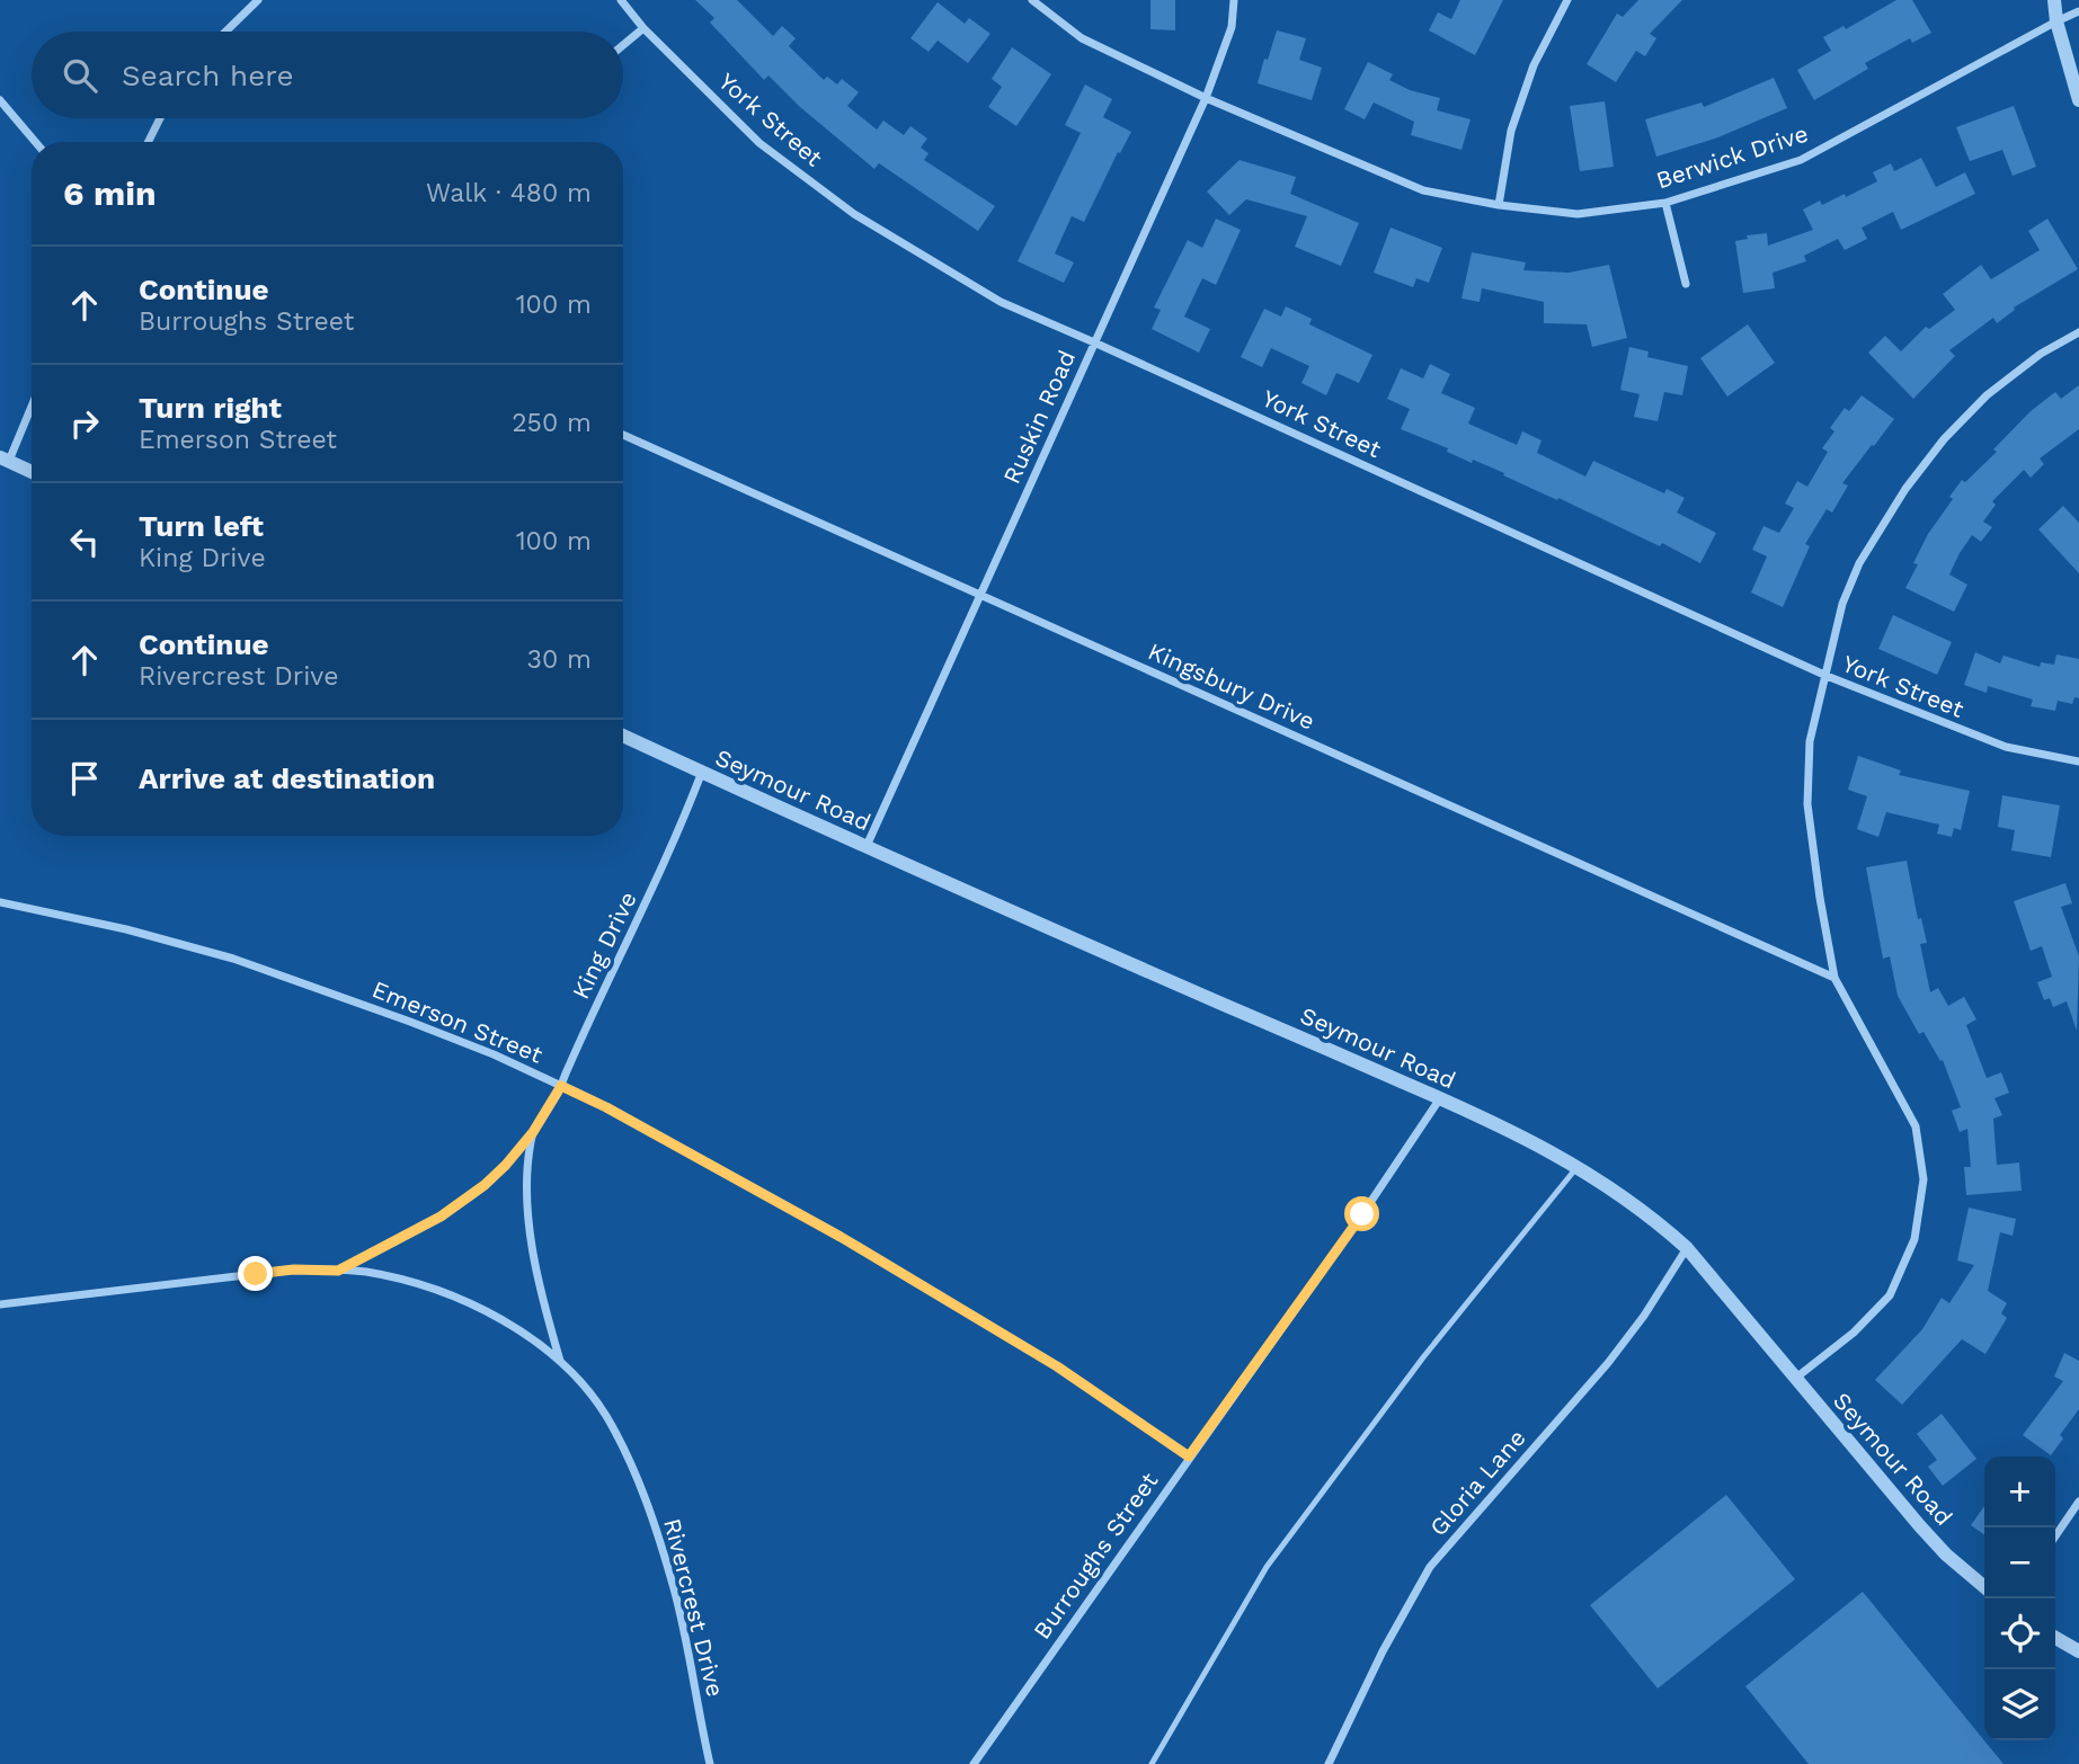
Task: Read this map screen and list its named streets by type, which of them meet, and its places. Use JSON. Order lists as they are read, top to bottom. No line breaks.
{"streets":{"street":["York Street","Berwick Drive","Ruskin Road","Kingsbury Drive","Seymour Road","King Drive","Emerson Street","Gloria Lane","Burroughs Street","Rivercrest Drive"]},"crossings":[["York Street","Ruskin Road"],["Berwick Drive","Ruskin Road"],["Ruskin Road","Kingsbury Drive"],["Ruskin Road","Seymour Road"],["Seymour Road","King Drive"],["Seymour Road","Gloria Lane"],["Seymour Road","Burroughs Street"],["King Drive","Emerson Street"],["King Drive","Rivercrest Drive"],["Emerson Street","Burroughs Street"]],"page":{"search":"Search here","heading":["6 min","Walk · 480 m"],"list":[["Continue","Burroughs Street","100 m"],["Turn right","Emerson Street","250 m"],["Turn left","King Drive","100 m"],["Continue","Rivercrest Drive","30 m"],"Arrive at destination"],"map_buttons":["+","−"]}}
